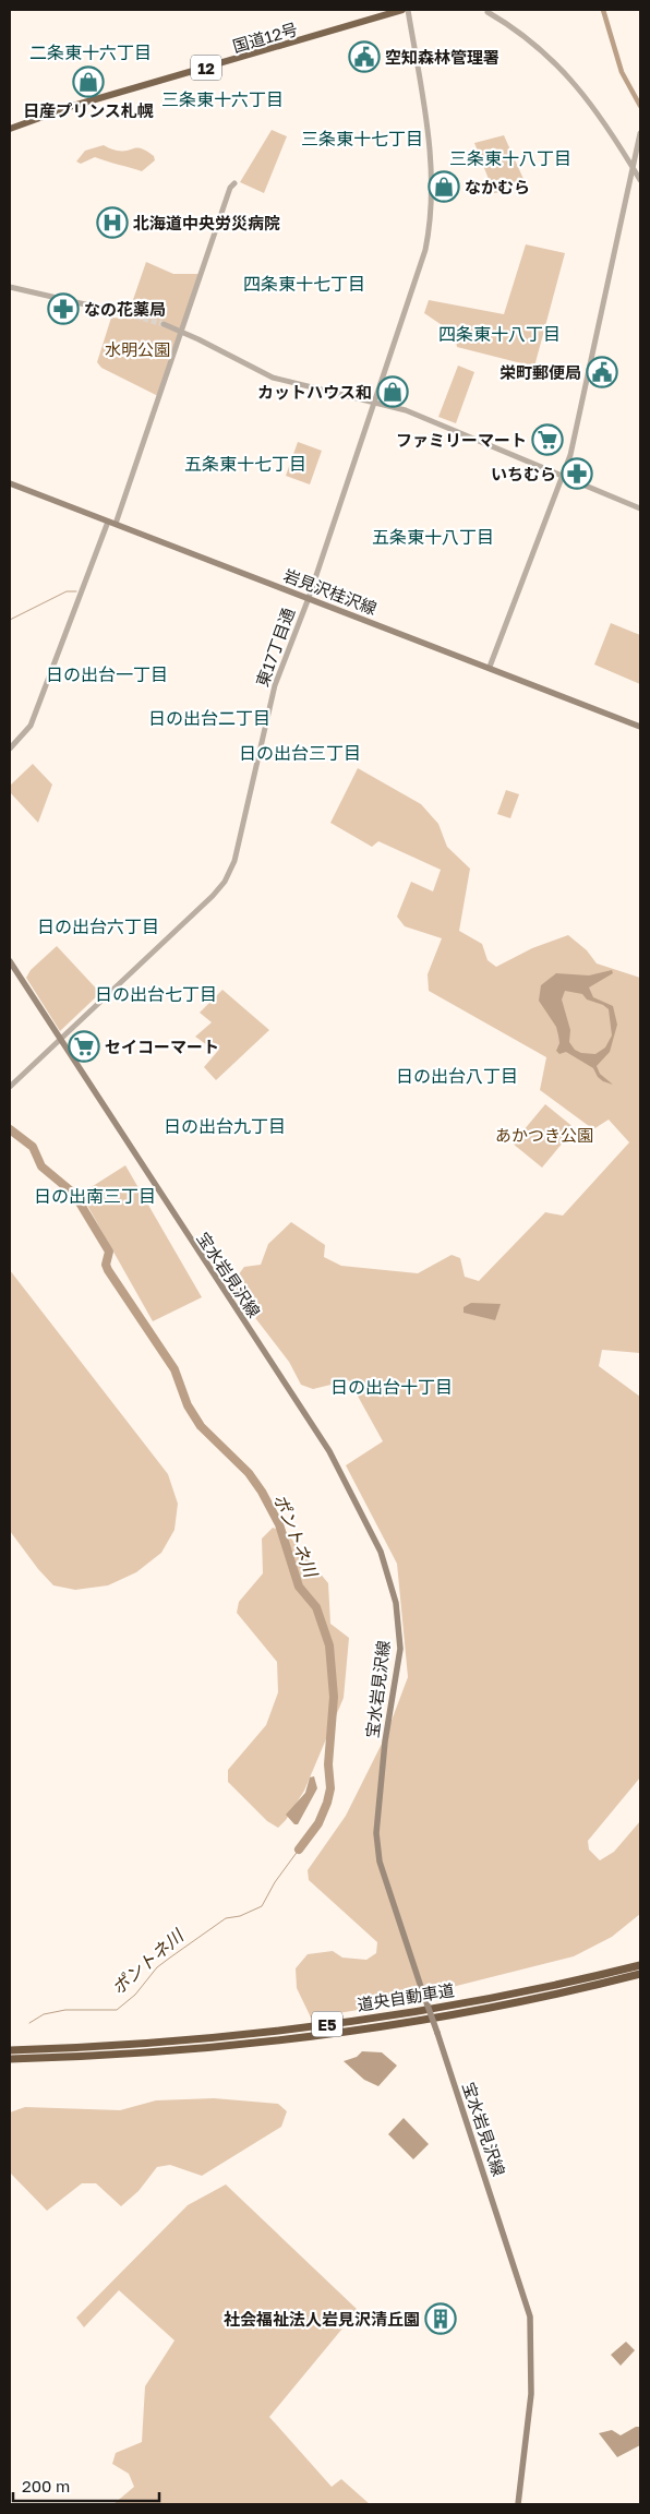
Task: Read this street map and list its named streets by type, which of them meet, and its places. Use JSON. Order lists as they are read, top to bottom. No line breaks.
{"streets":{"highway":["国道12号","12","道央自動車道","E5"],"main road":["岩見沢桂沢線","宝水岩見沢線"],"street":["東17丁目通"]},"crossings":[["岩見沢桂沢線","東17丁目通"],["東17丁目通","宝水岩見沢線"]],"districts":["二条東十六丁目","三条東十六丁目","三条東十七丁目","三条東十八丁目","四条東十七丁目","四条東十八丁目","五条東十七丁目","五条東十八丁目","日の出台一丁目","日の出台二丁目","日の出台三丁目","日の出台六丁目","日の出台七丁目","日の出台八丁目","日の出台九丁目","日の出南三丁目","日の出台十丁目"],"water":["ポントネ川"],"parks":["水明公園","あかつき公園"],"places":{"public building":["空知森林管理署","栄町郵便局"],"shop":["日産プリンス札幌","なかむら","カットハウス和"],"hospital":["北海道中央労災病院"],"pharmacy":["なの花薬局","いちむら"],"supermarket":["ファミリーマート","セイコーマート"],"building":["社会福祉法人岩見沢清丘園"]},"scale_bar":"200 m"}
